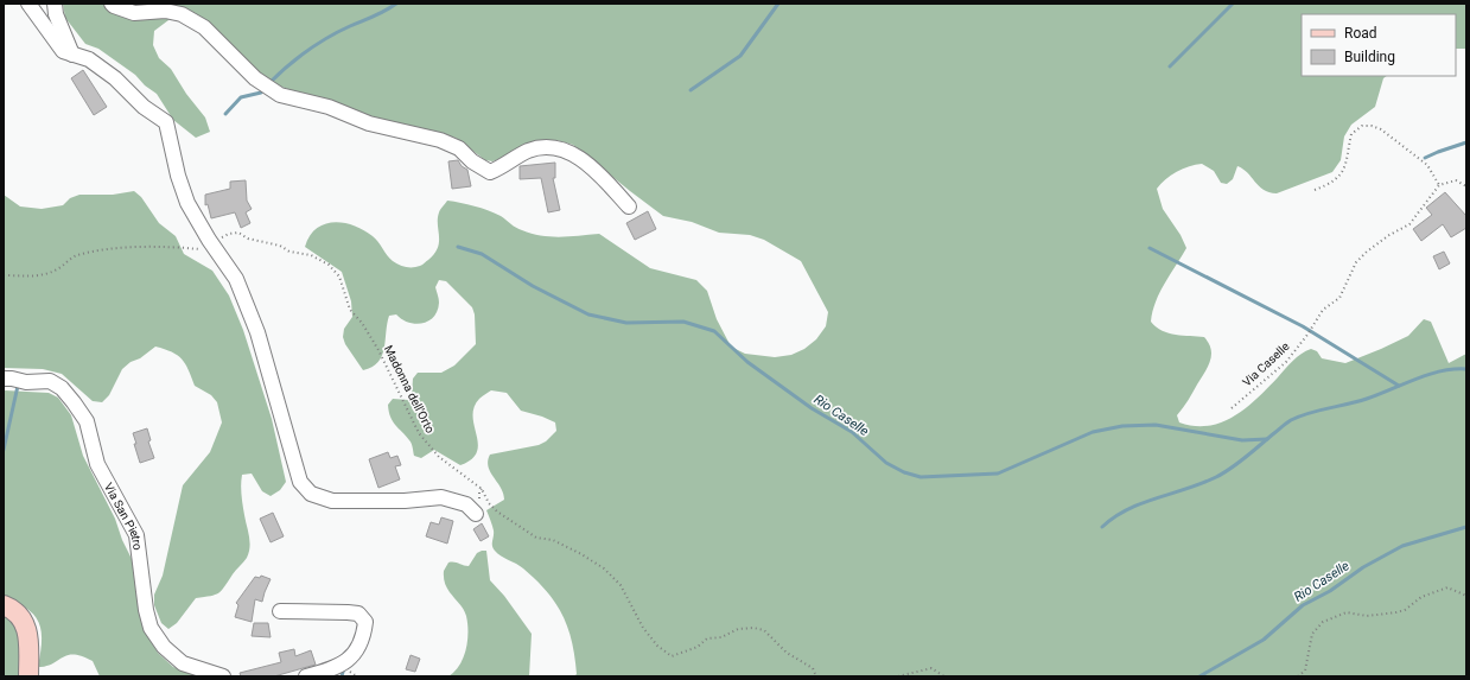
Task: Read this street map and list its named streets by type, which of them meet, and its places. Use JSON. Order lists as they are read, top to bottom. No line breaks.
{"streets":{"street":["Via San Pietro"],"path":["Via Caselle","Madonna dell'Orto"]},"water":["Rio Caselle"],"legend":["Road","Building"]}
